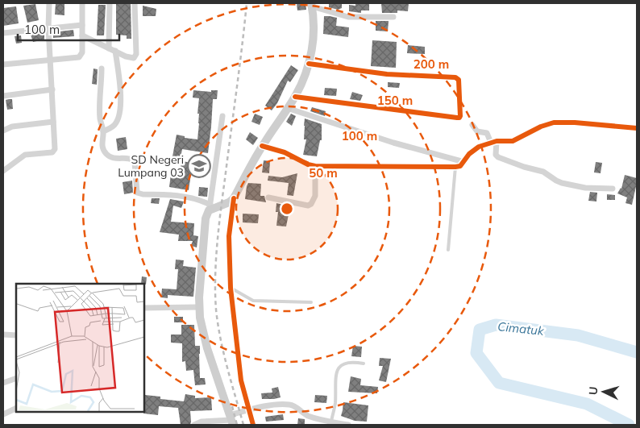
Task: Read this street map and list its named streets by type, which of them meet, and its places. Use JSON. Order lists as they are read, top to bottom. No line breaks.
{"water":["Cimatuk"],"places":{"school or university":["SD Negeri Lumpang 03"]},"scale_bar":"100 m","north":"left","rings":["200 m","150 m","100 m","50 m"]}
